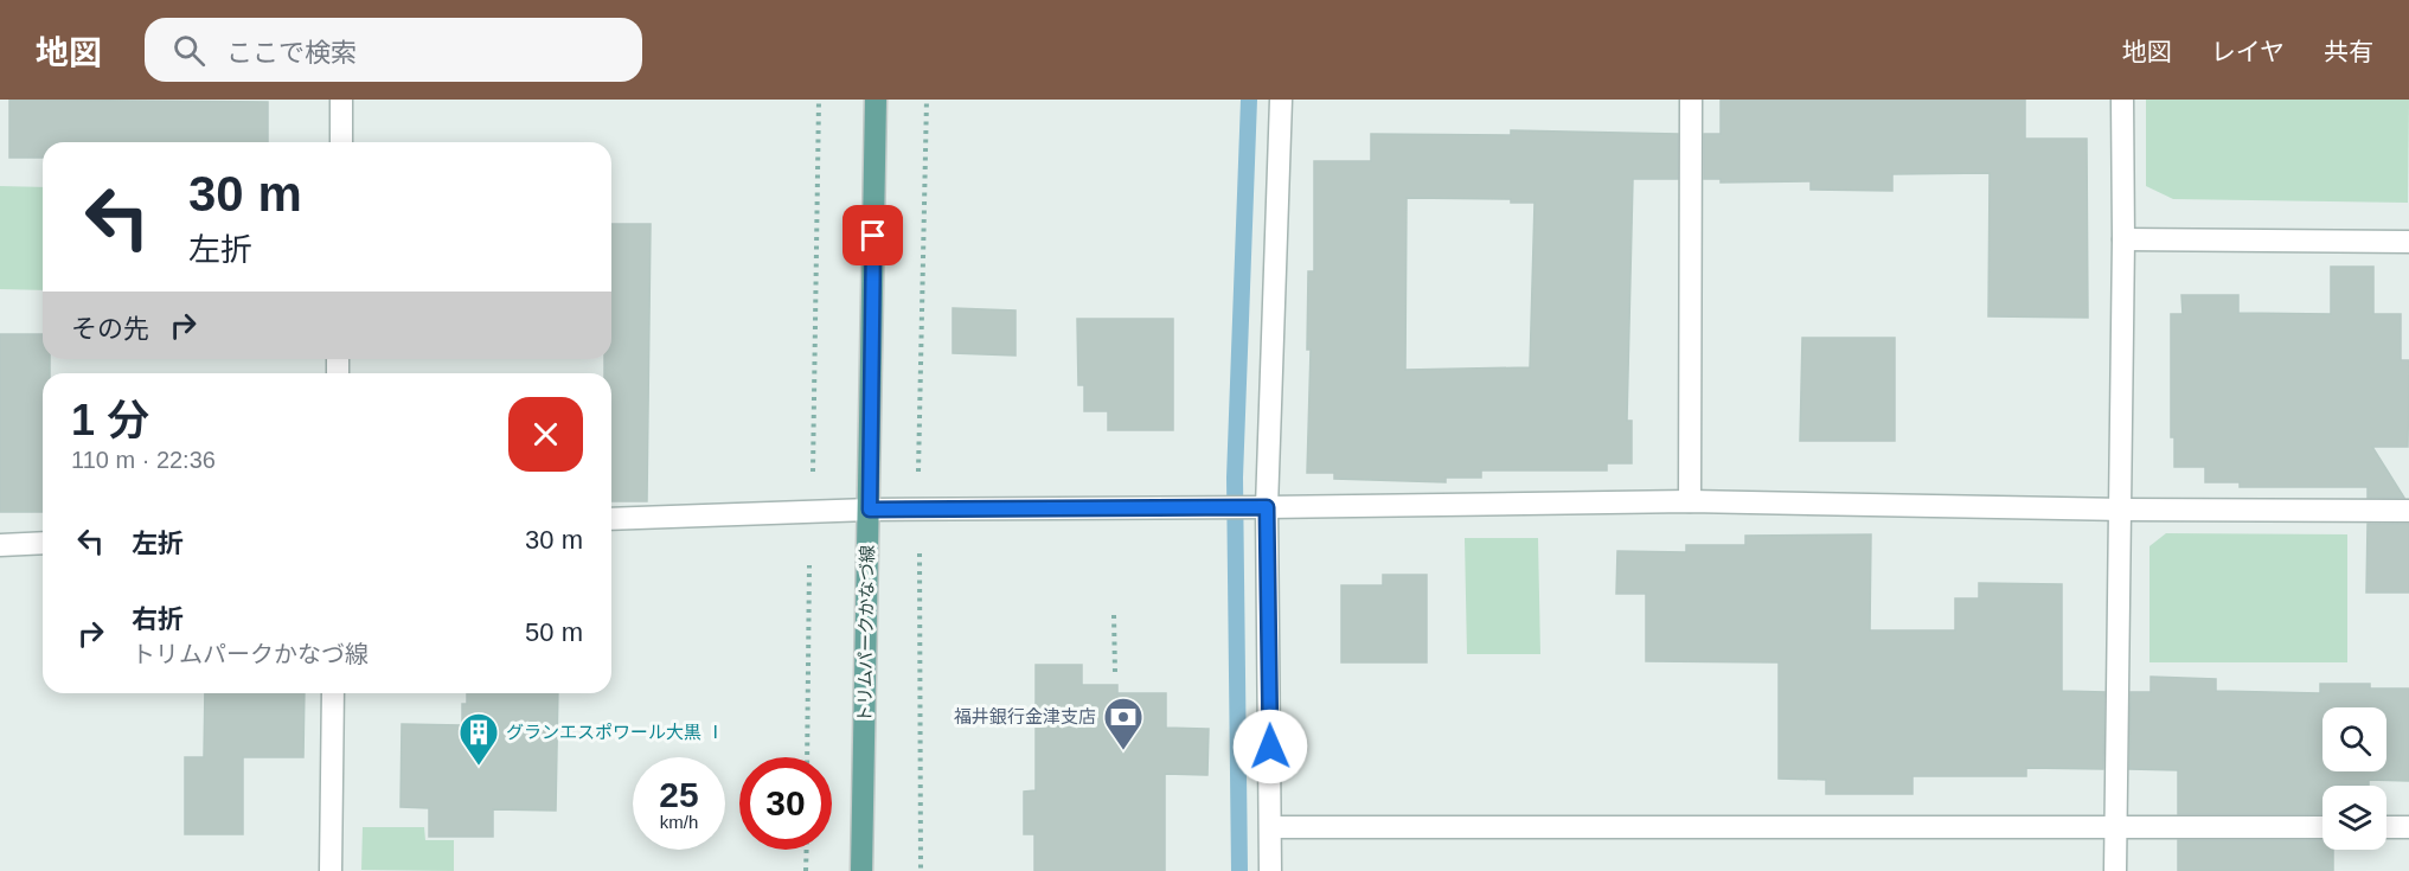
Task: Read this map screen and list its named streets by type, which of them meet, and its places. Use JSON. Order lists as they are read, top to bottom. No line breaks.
{"streets":{"main road":["トリムパークかなづ線"]},"places":{"bank":["福井銀行金津支店"],"building":["グランエスポワール大黒 Ⅰ"]},"page":{"header":"地図","search":"ここで検索","nav":["地図","レイヤ","共有"],"turn":["30 m","左折"],"then":"その先","heading":["1 分","110 m · 22:36"],"list":[{"name":"左折","value":"30 m"},{"name":"右折","note":"トリムパークかなづ線","value":"50 m"}],"speed":"25 km/h","limit":"30"}}
